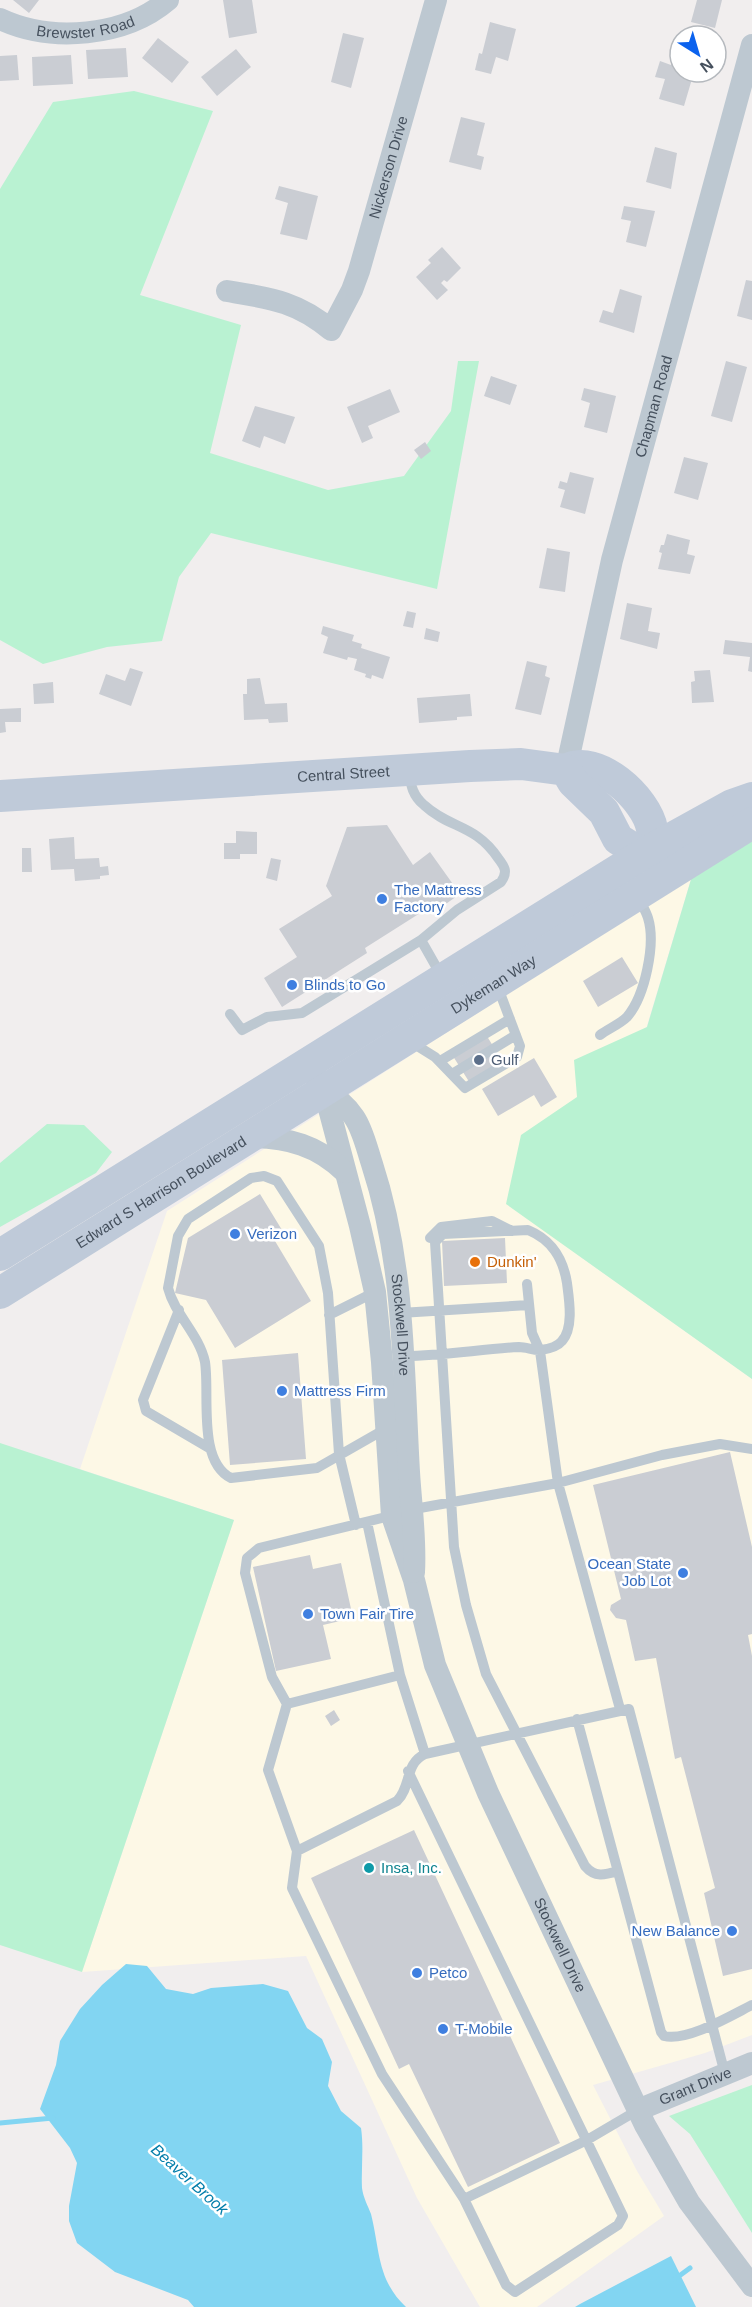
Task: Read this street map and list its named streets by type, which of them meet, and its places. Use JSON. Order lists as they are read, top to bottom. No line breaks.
{"streets":{"main road":["Central Street","Dykeman Way","Edward S Harrison Boulevard"],"street":["Brewster Road","Nickerson Drive","Chapman Road","Stockwell Drive","Grant Drive"]},"crossings":[["Chapman Road","Central Street"],["Dykeman Way","Edward S Harrison Boulevard"],["Dykeman Way","Stockwell Drive"],["Edward S Harrison Boulevard","Stockwell Drive"],["Stockwell Drive","Grant Drive"]],"water":["Beaver Brook"],"places":["The Mattress Factory","Blinds to Go","Gulf","Verizon","Dunkin'","Mattress Firm","Ocean State Job Lot","Town Fair Tire","Insa, Inc.","New Balance","Petco","T-Mobile"],"north":"bottom right"}
